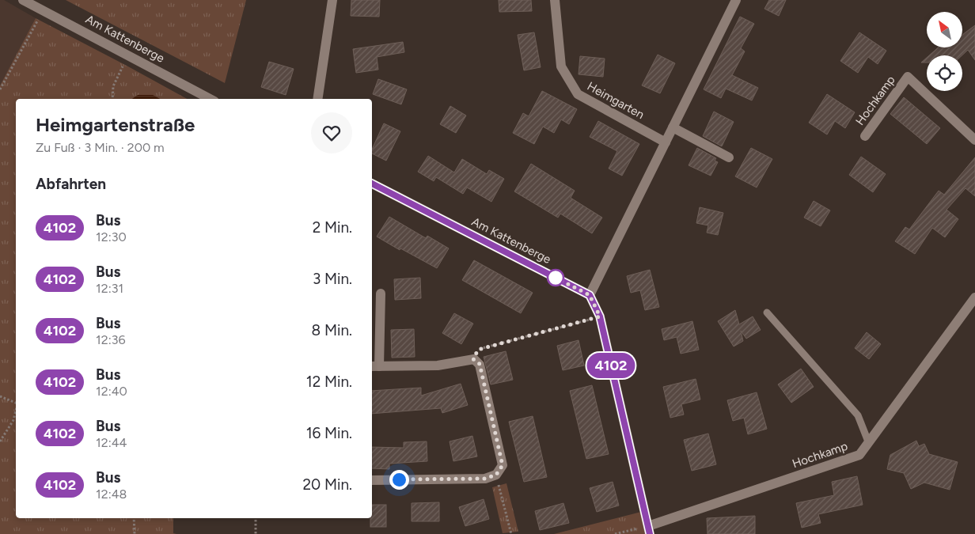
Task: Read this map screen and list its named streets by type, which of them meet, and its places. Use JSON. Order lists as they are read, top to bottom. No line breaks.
{"streets":{"street":["Am Kattenberge","Heimgarten","Hochkamp"]},"lines":["bus line 4102"],"north":"top left","page":{"on_map":"4102","heading":[["Heimgartenstraße","Zu Fuß · 3 Min. · 200 m"],"Abfahrten"],"list":[{"mark":"4102","name":"Bus","note":"12:30","value":"2 Min."},{"mark":"4102","name":"Bus","note":"12:31","value":"3 Min."},{"mark":"4102","name":"Bus","note":"12:36","value":"8 Min."},{"mark":"4102","name":"Bus","note":"12:40","value":"12 Min."},{"mark":"4102","name":"Bus","note":"12:44","value":"16 Min."},{"mark":"4102","name":"Bus","note":"12:48","value":"20 Min."}]}}
